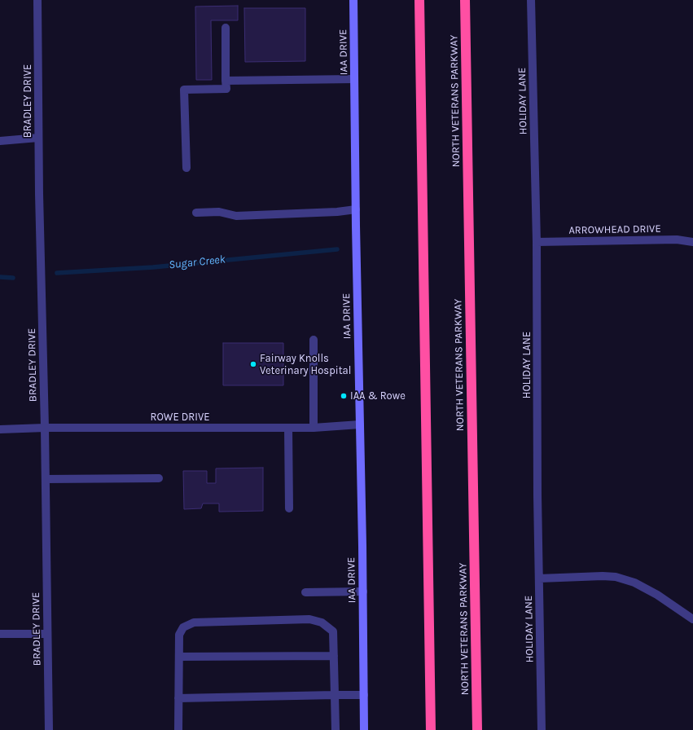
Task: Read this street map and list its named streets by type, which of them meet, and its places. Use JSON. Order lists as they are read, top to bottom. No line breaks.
{"streets":{"highway":["NORTH VETERANS PARKWAY"],"street":["IAA DRIVE","BRADLEY DRIVE","HOLIDAY LANE","ARROWHEAD DRIVE","ROWE DRIVE"]},"crossings":[["IAA DRIVE","ROWE DRIVE"],["BRADLEY DRIVE","ROWE DRIVE"],["HOLIDAY LANE","ARROWHEAD DRIVE"]],"water":["Sugar Creek"],"places":["Fairway Knolls Veterinary Hospital","IAA & Rowe"]}
